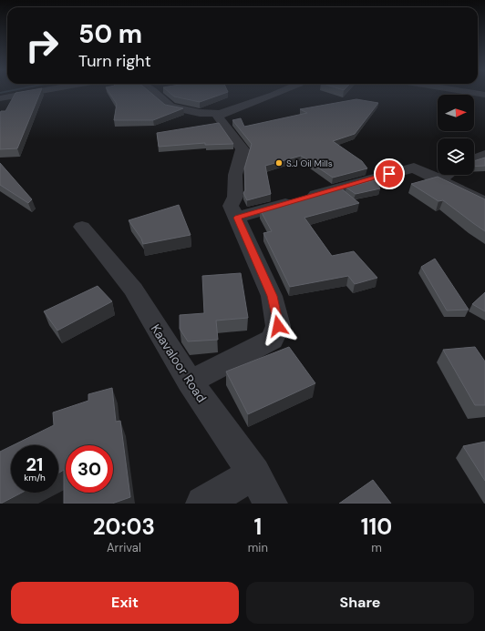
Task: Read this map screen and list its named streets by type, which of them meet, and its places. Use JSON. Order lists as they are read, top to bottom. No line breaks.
{"streets":{"street":["Kaavaloor Road"]},"places":["S.J Oil Mills"],"north":"right","page":{"turn":["50 m","Turn right"],"speed":"21 km/h","limit":"30","eta":["20:03","Arrival","1","min","110","m"],"buttons":["Exit","Share"]}}
